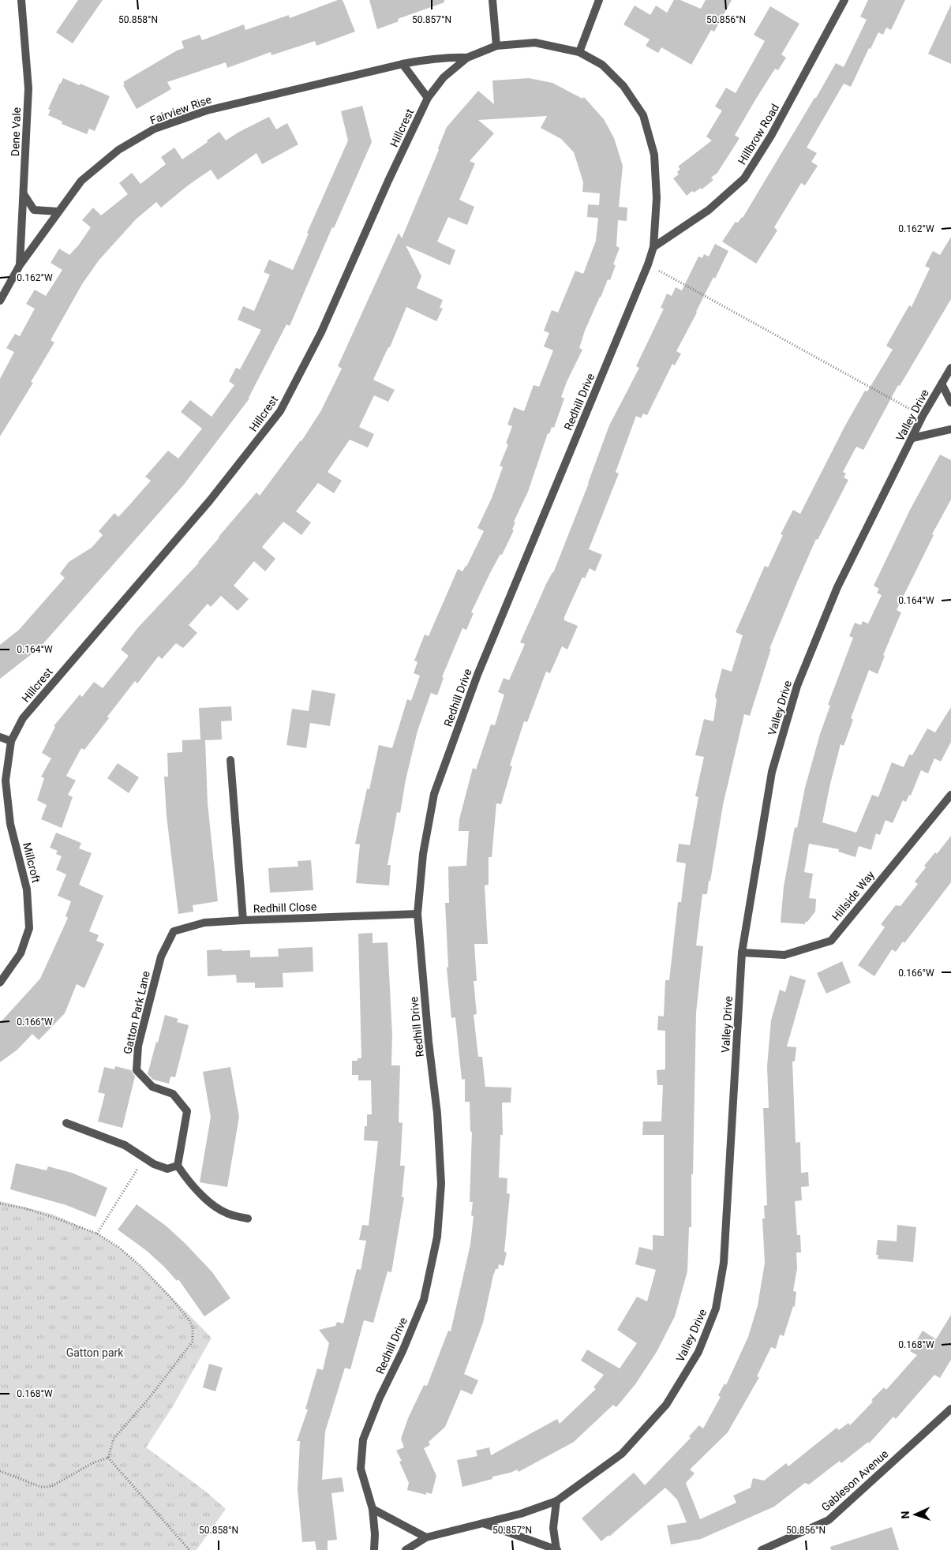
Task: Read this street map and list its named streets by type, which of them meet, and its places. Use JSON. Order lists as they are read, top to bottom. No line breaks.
{"streets":{"street":["Fairview Rise","Hillcrest","Dene Vale","Hillbrow Road","Redhill Drive","Valley Drive","Millcroft","Hillside Way","Redhill Close","Gatton Park Lane","Gableson Avenue"]},"crossings":[["Fairview Rise","Hillcrest"],["Fairview Rise","Dene Vale"],["Fairview Rise","Redhill Drive"],["Hillcrest","Redhill Drive"],["Hillcrest","Millcroft"],["Hillbrow Road","Redhill Drive"],["Redhill Drive","Redhill Close"],["Valley Drive","Hillside Way"],["Redhill Close","Gatton Park Lane"]],"parks":["Gatton park"],"north":"left","coordinates":["50.858°N","50.857°N","50.856°N","0.162°W","0.164°W","0.166°W","0.168°W"]}
